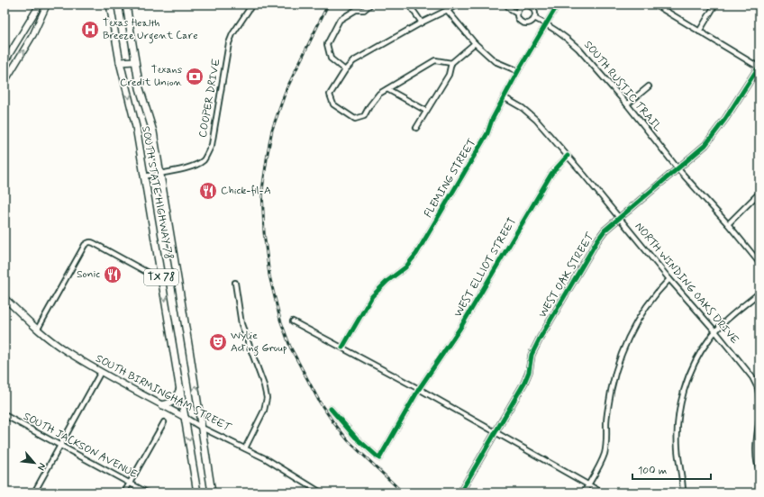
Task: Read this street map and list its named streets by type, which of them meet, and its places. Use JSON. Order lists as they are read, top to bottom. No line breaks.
{"streets":{"main road":["SOUTH STATE HIGHWAY 78","TX 78"],"street":["SOUTH RUSTIC TRAIL","COOPER DRIVE","FLEMING STREET","WEST ELLIOT STREET","WEST OAK STREET","NORTH WINDING OAKS DRIVE","SOUTH BIRMINGHAM STREET","SOUTH JACKSON AVENUE"]},"crossings":[["SOUTH RUSTIC TRAIL","FLEMING STREET"],["SOUTH RUSTIC TRAIL","WEST OAK STREET"],["COOPER DRIVE","SOUTH STATE HIGHWAY 78"],["FLEMING STREET","NORTH WINDING OAKS DRIVE"],["SOUTH STATE HIGHWAY 78","SOUTH BIRMINGHAM STREET"],["WEST ELLIOT STREET","NORTH WINDING OAKS DRIVE"],["WEST OAK STREET","NORTH WINDING OAKS DRIVE"]],"places":{"hospital":["Texas Health Breeze Urgent Care"],"bank":["Texans Credit Union"],"restaurant":["Chick-fil-A","Sonic"],"theatre":["Wylie Acting Group"]},"scale_bar":"100 m","north":"bottom right"}
